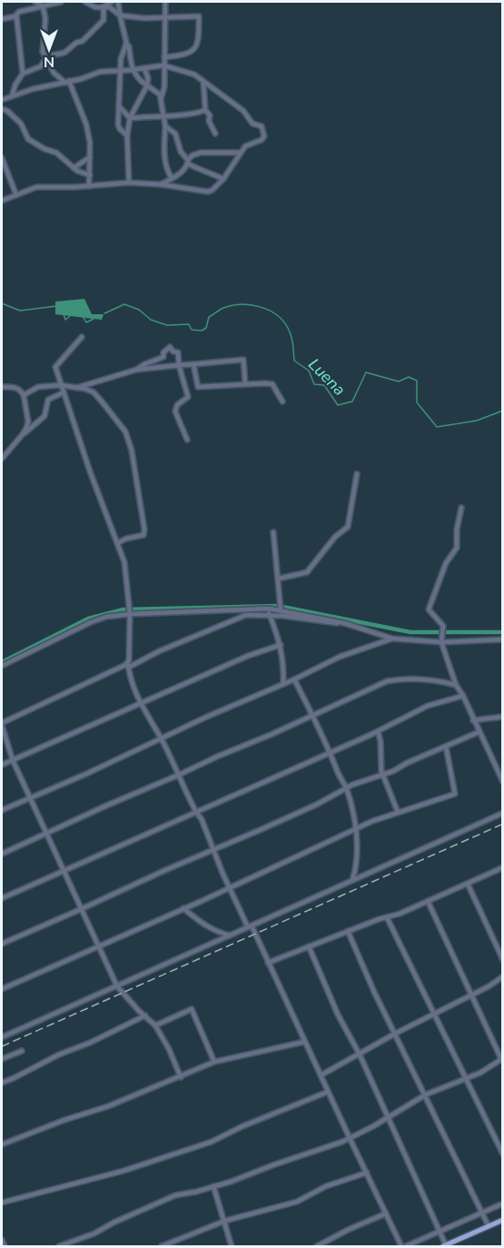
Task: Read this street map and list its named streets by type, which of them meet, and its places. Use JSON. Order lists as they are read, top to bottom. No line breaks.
{"water":["Luena"],"north":"bottom"}
